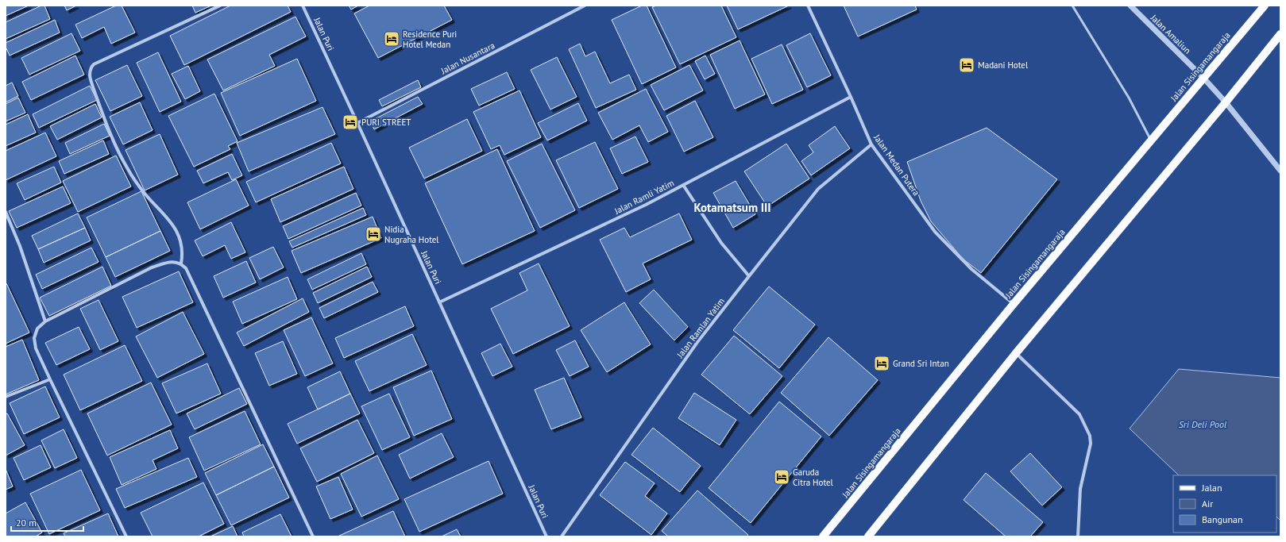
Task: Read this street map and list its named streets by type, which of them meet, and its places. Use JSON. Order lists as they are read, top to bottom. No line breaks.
{"streets":{"main road":["Jalan Sisingamangaraja"],"street":["Jalan Puri","Jalan Amaliun","Jalan Nusantara","Jalan Medan Putera","Jalan Ramli Yatim","Jalan Ramlan Yatim"]},"crossings":[["Jalan Puri","Jalan Nusantara"],["Jalan Puri","Jalan Ramli Yatim"],["Jalan Amaliun","Jalan Sisingamangaraja"],["Jalan Sisingamangaraja","Jalan Medan Putera"],["Jalan Medan Putera","Jalan Ramli Yatim"],["Jalan Medan Putera","Jalan Ramlan Yatim"]],"districts":["Kotamatsum III"],"water":["Sri Deli Pool"],"places":{"hotel":["Residence Puri Hotel Medan","Madani Hotel","PURI STREET","Nidia Nugraha Hotel","Grand Sri Intan","Garuda Citra Hotel"]},"legend":["Jalan","Air","Bangunan"],"scale_bar":"20 m"}
